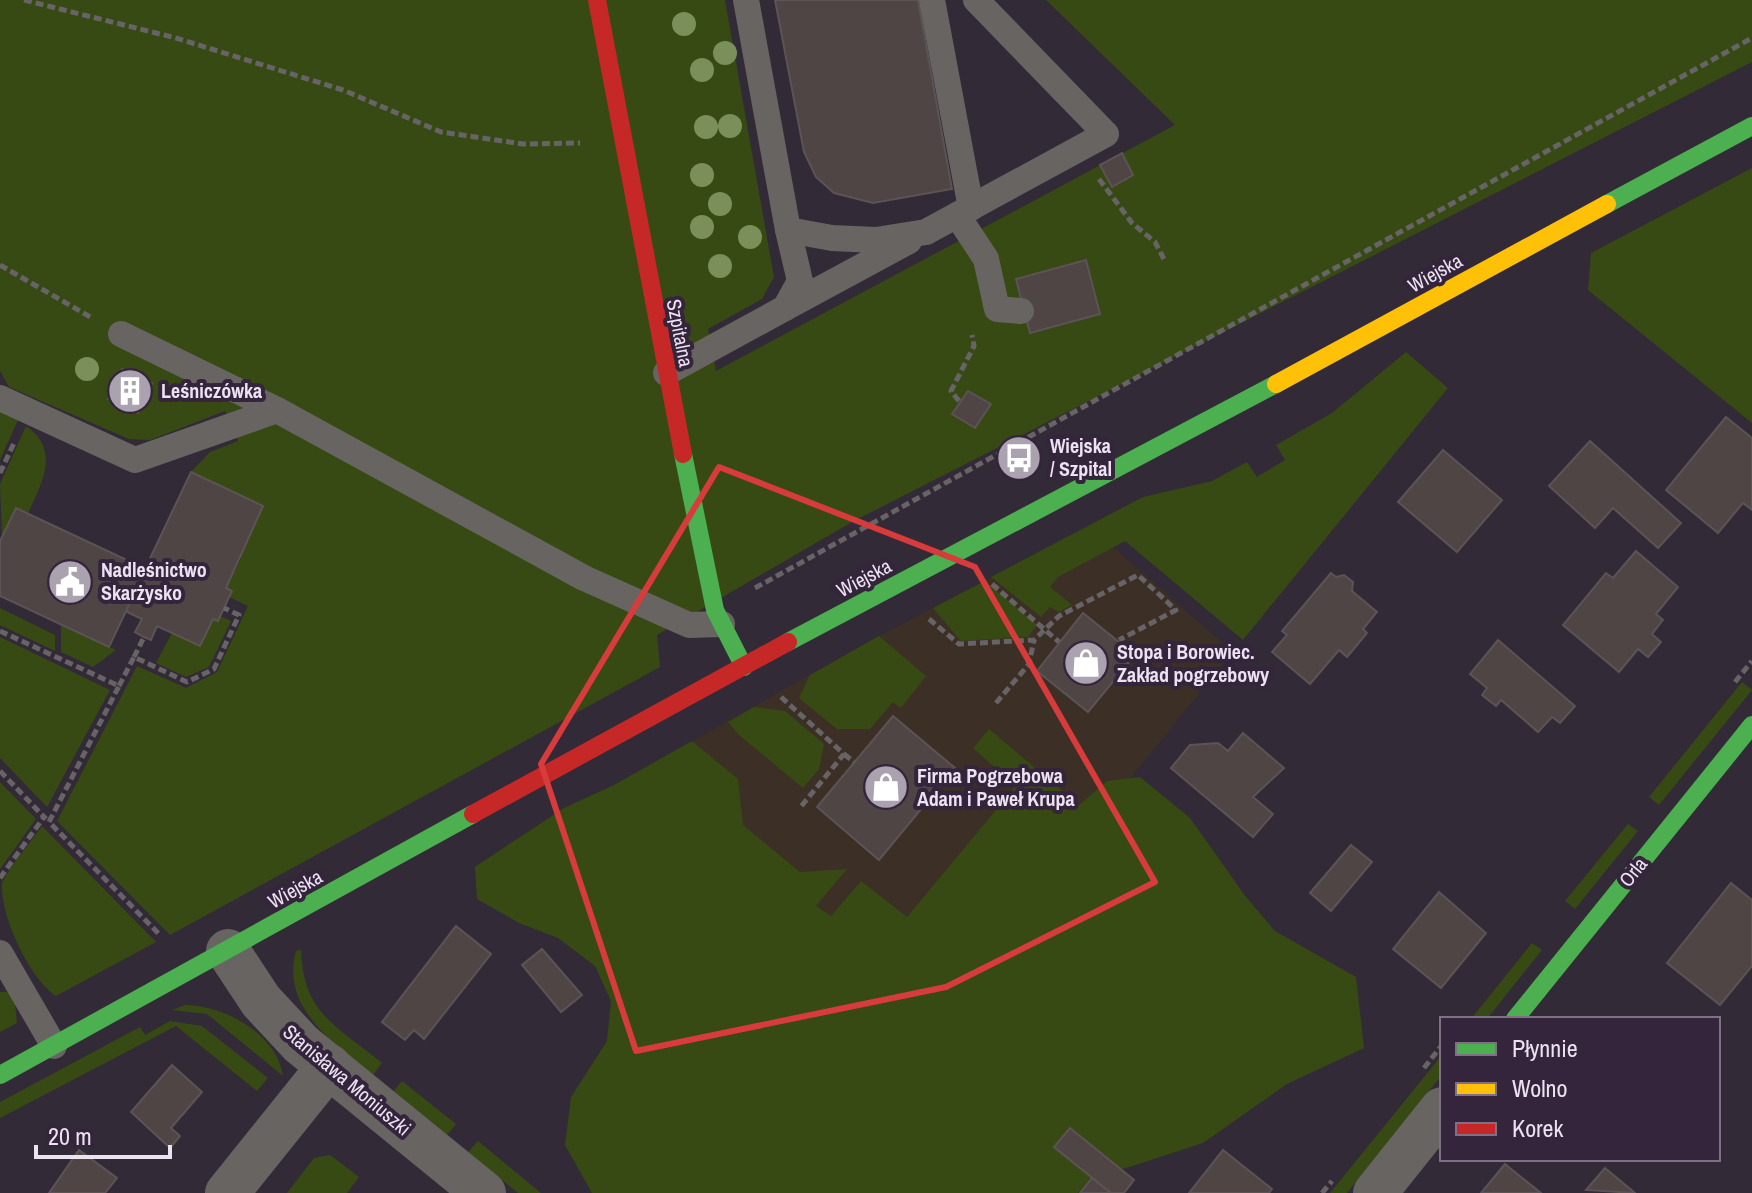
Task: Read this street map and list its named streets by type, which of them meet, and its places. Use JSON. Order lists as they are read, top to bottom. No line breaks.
{"streets":{"street":["Wiejska","Szpitalna","Orla","Stanisława Moniuszki"]},"crossings":[["Wiejska","Szpitalna"],["Wiejska","Stanisława Moniuszki"]],"places":{"building":["Leśniczówka"],"bus stop":["Wiejska / Szpital"],"public building":["Nadleśnictwo Skarżysko"],"shop":["Stopa i Borowiec. Zakład pogrzebowy","Firma Pogrzebowa Adam i Paweł Krupa"]},"legend":["Płynnie","Wolno","Korek"],"scale_bar":"20 m"}
